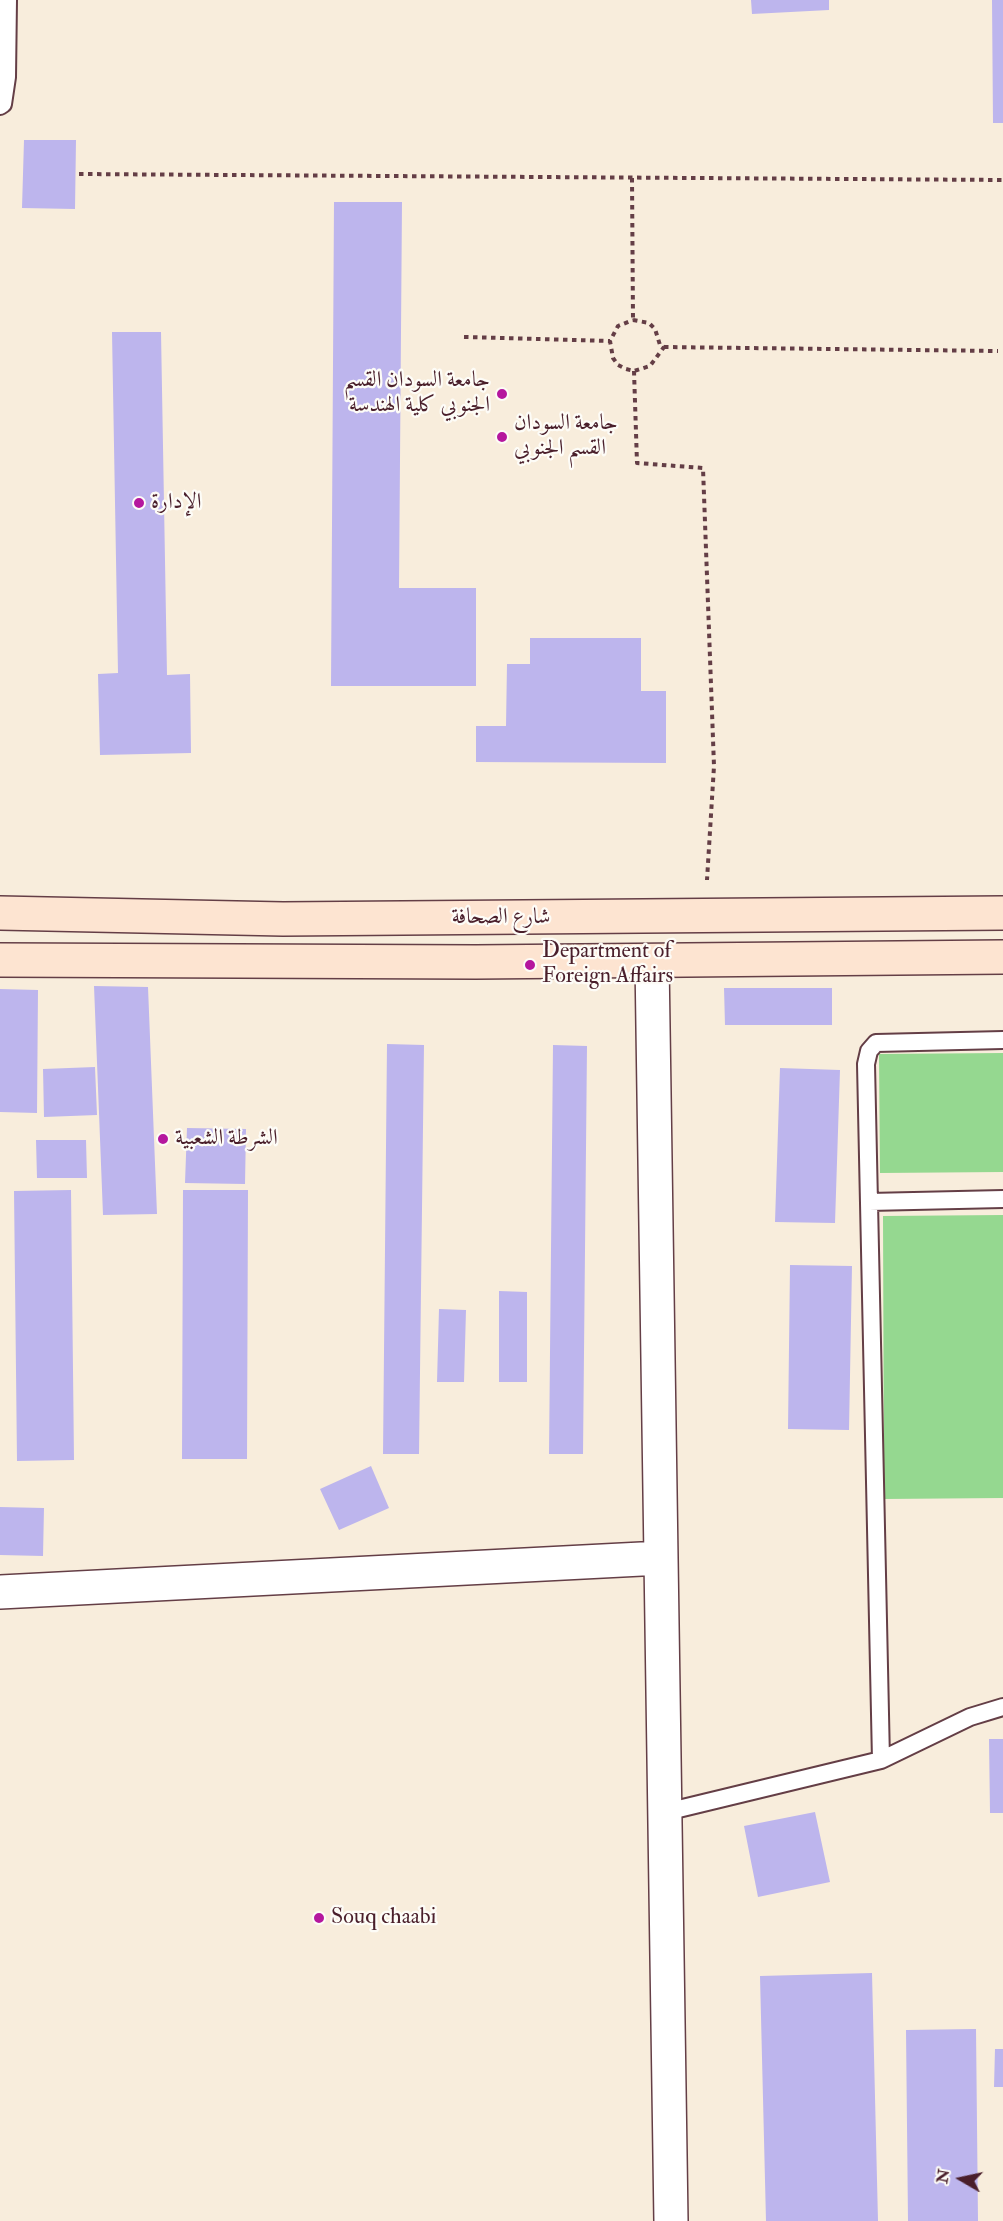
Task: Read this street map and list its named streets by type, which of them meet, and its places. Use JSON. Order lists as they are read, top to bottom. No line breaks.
{"streets":{"main road":["شارع الصحافة"]},"places":["جامعة السودان القسم الجنوبي كلية الهندسة","جامعة السودان القسم الجنوبي","الإدارة","Department of Foreign Affairs","الشرطة الشعبية","Souq chaabi"],"north":"left"}
